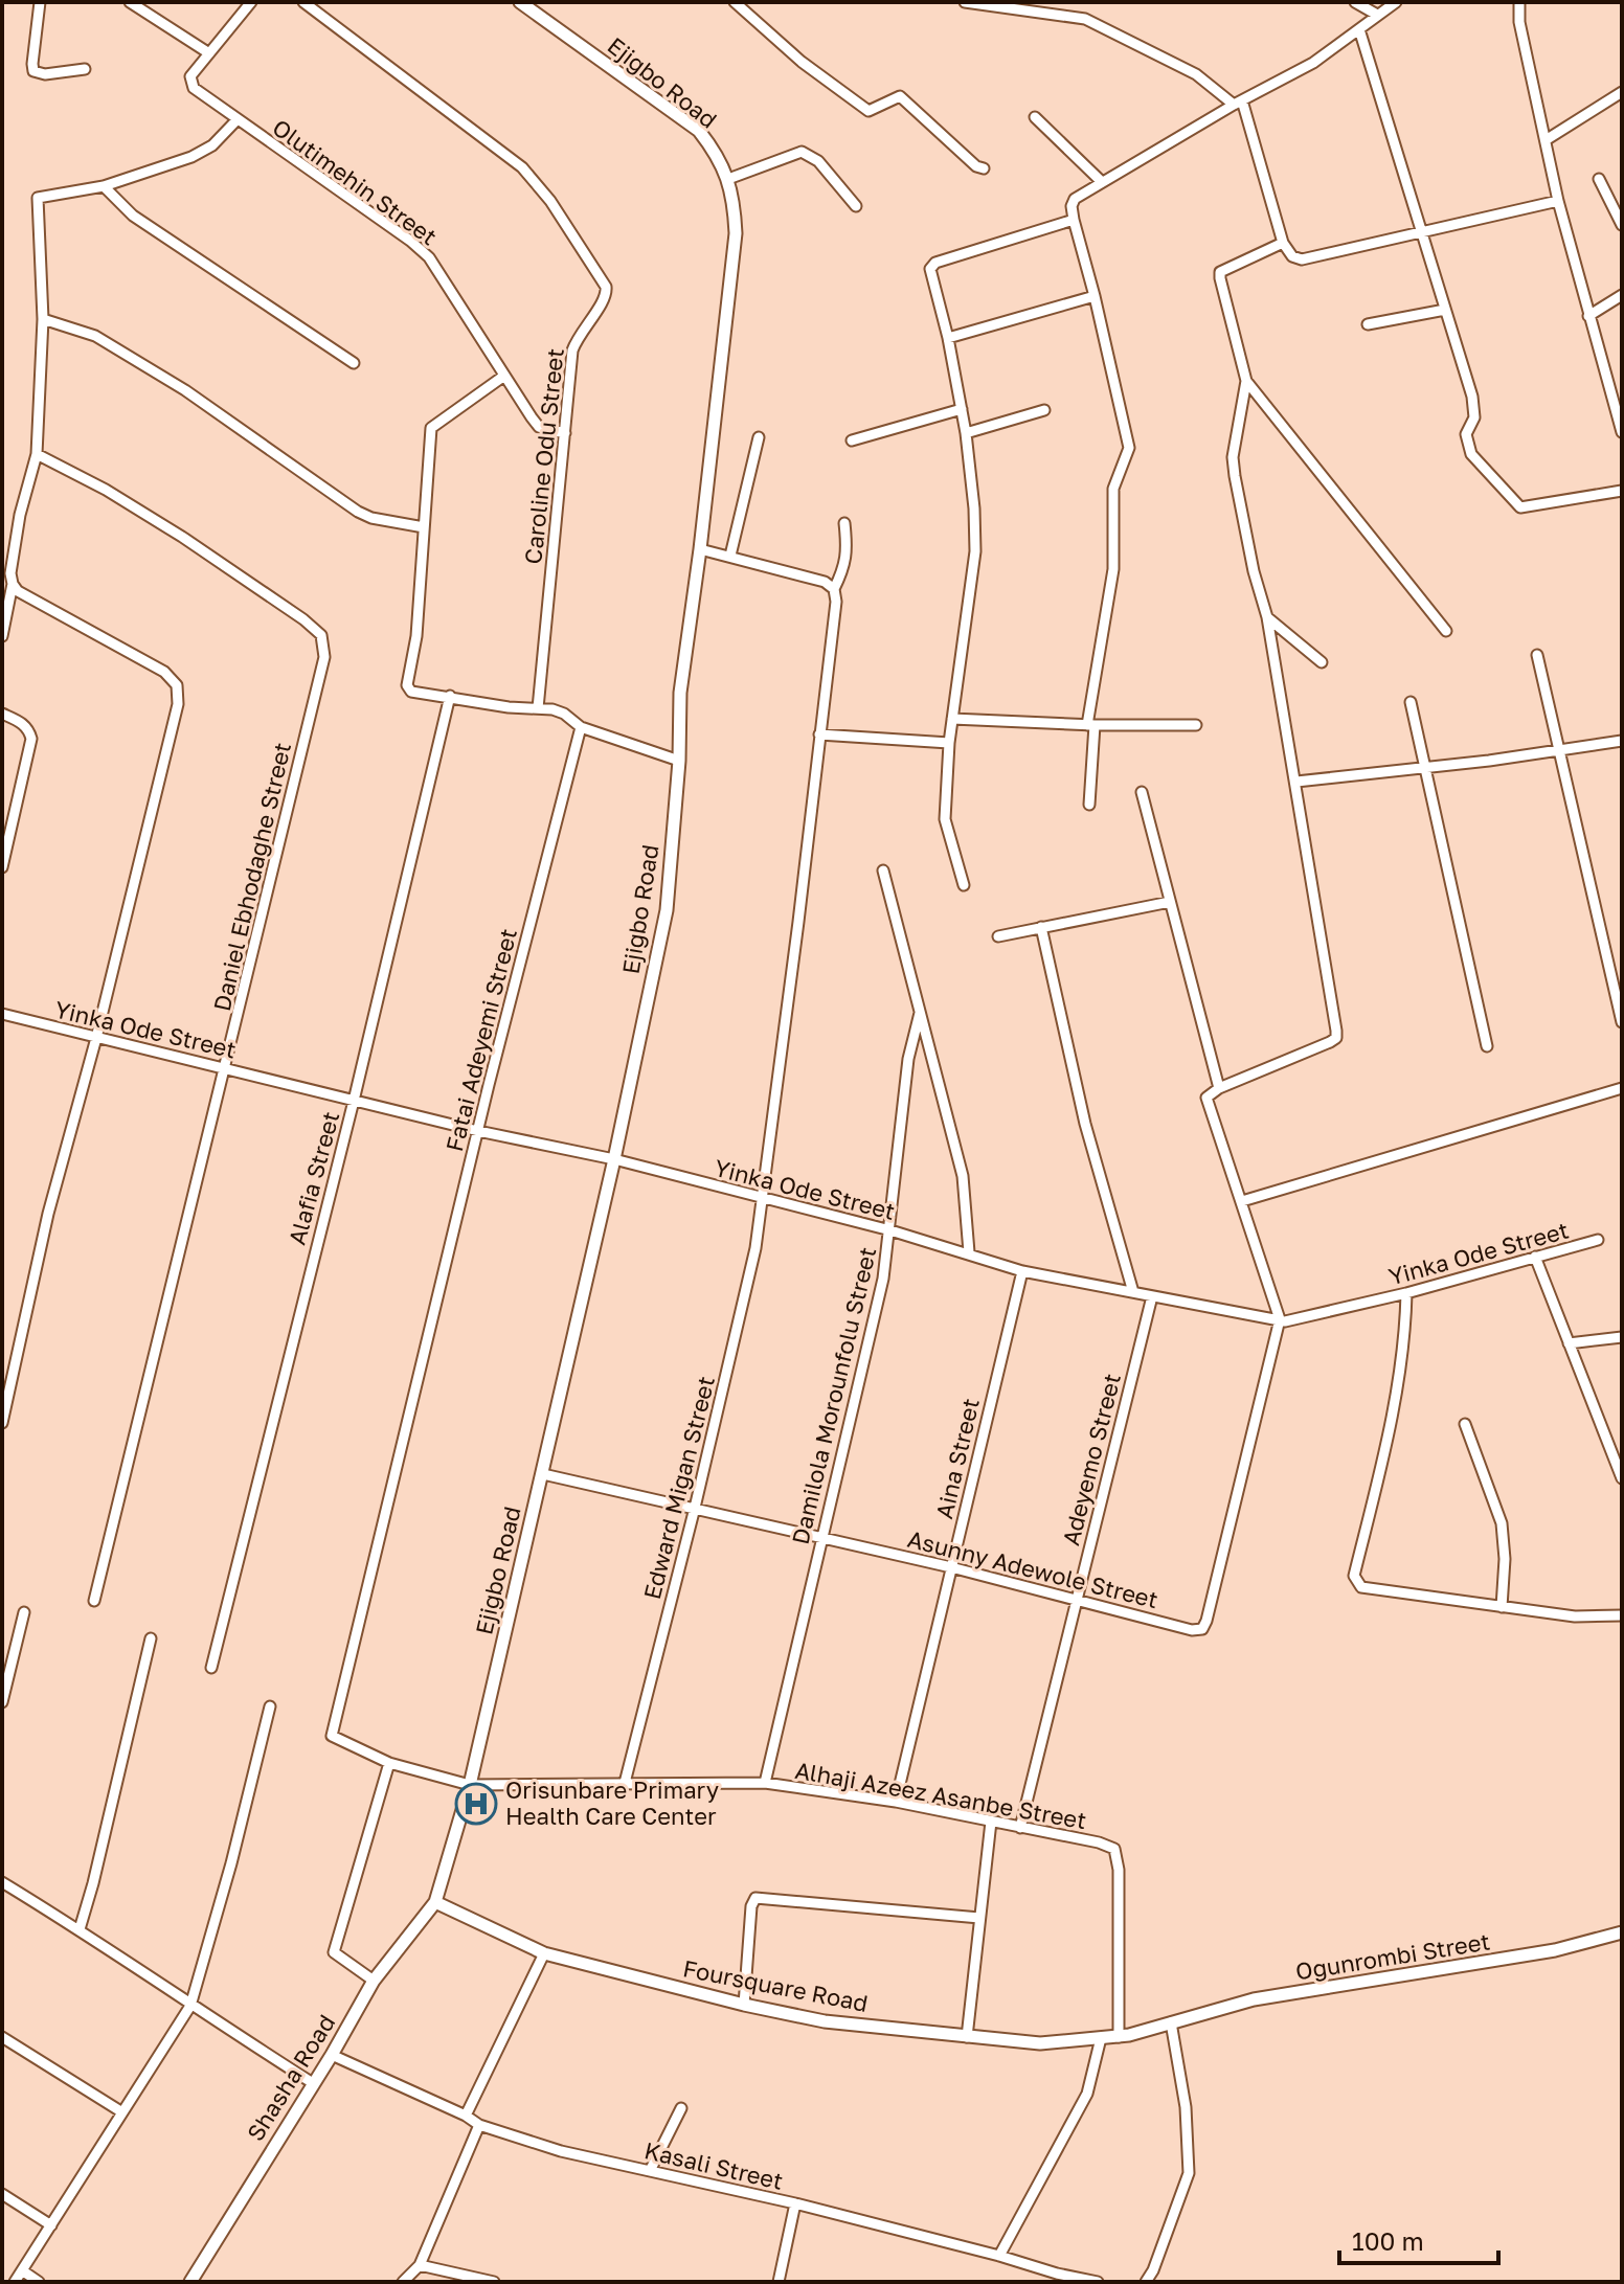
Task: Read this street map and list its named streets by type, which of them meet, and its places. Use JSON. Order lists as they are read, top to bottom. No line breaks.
{"streets":{"street":["Ejigbo Road","Olutimehin Street","Caroline Odu Street","Daniel Ebhodaghe Street","Yinka Ode Street","Fatai Adeyemi Street","Alafia Street","Damilola Morounfolu Street","Aina Street","Adeyemo Street","Edward Migan Street","Asunny Adewole Street","Alhaji Azeez Asanbe Street","Ogunrombi Street","Foursquare Road","Shasha Road","Kasali Street"]},"crossings":[["Ejigbo Road","Yinka Ode Street"],["Ejigbo Road","Fatai Adeyemi Street"],["Ejigbo Road","Asunny Adewole Street"],["Ejigbo Road","Alhaji Azeez Asanbe Street"],["Ejigbo Road","Foursquare Road"],["Ejigbo Road","Shasha Road"],["Olutimehin Street","Caroline Odu Street"],["Daniel Ebhodaghe Street","Yinka Ode Street"],["Yinka Ode Street","Fatai Adeyemi Street"],["Yinka Ode Street","Alafia Street"],["Yinka Ode Street","Damilola Morounfolu Street"],["Yinka Ode Street","Aina Street"],["Yinka Ode Street","Adeyemo Street"],["Yinka Ode Street","Edward Migan Street"],["Yinka Ode Street","Asunny Adewole Street"],["Fatai Adeyemi Street","Alhaji Azeez Asanbe Street"],["Damilola Morounfolu Street","Asunny Adewole Street"],["Damilola Morounfolu Street","Alhaji Azeez Asanbe Street"],["Aina Street","Asunny Adewole Street"],["Aina Street","Alhaji Azeez Asanbe Street"],["Adeyemo Street","Asunny Adewole Street"],["Adeyemo Street","Alhaji Azeez Asanbe Street"],["Edward Migan Street","Asunny Adewole Street"],["Edward Migan Street","Alhaji Azeez Asanbe Street"],["Alhaji Azeez Asanbe Street","Foursquare Road"],["Ogunrombi Street","Foursquare Road"],["Foursquare Road","Shasha Road"],["Shasha Road","Kasali Street"]],"places":{"hospital":["Orisunbare Primary Health Care Center"]},"scale_bar":"100 m"}
